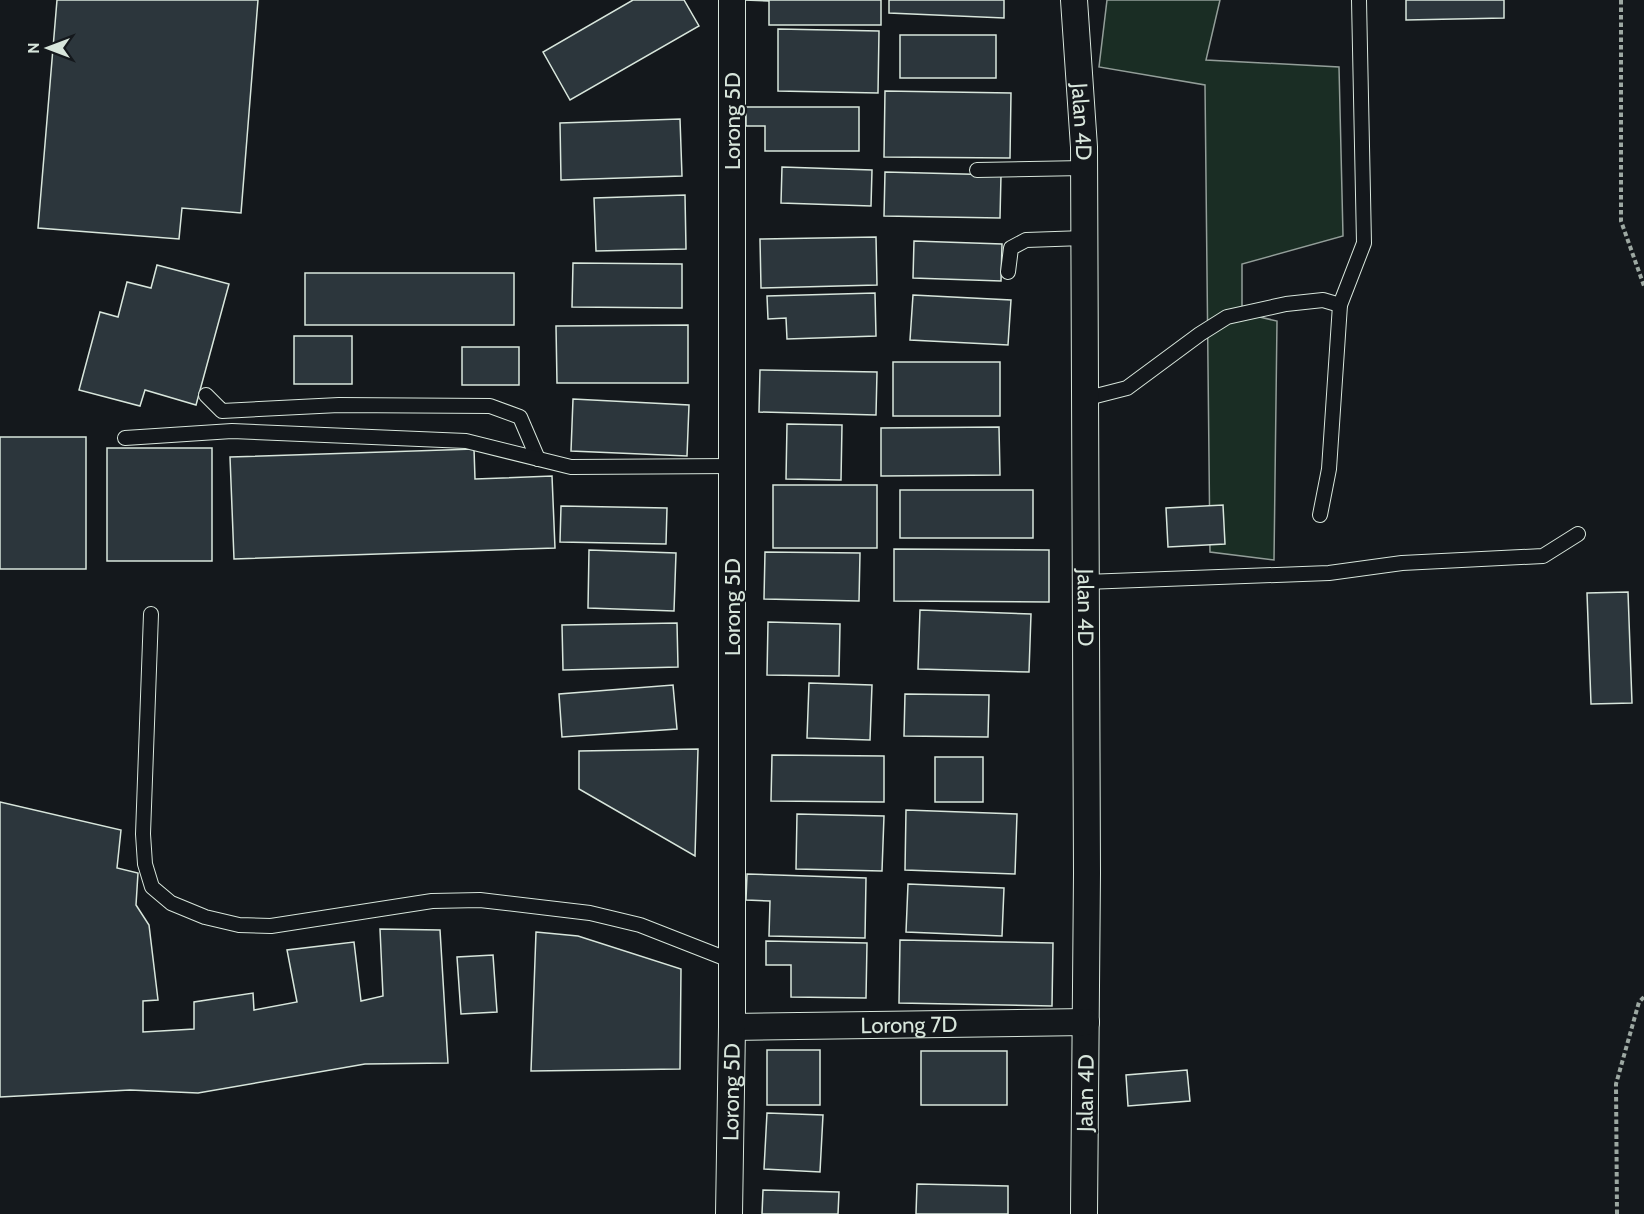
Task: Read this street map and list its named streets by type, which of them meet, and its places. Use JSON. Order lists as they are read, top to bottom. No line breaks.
{"streets":{"street":["Lorong 5D","Jalan 4D","Lorong 7D"]},"crossings":[["Lorong 5D","Lorong 7D"],["Jalan 4D","Lorong 7D"]],"north":"left"}
